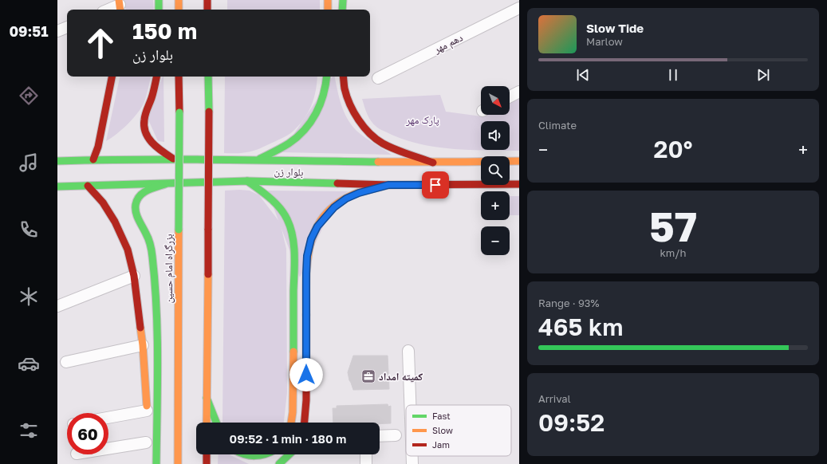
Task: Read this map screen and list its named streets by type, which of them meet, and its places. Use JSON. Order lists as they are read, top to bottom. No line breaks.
{"streets":{"main road":["بلوار زن","بزرگراه امام حسین"],"street":["دهم مهر"]},"parks":["پارک مهر"],"places":{"office":["کمیته امداد"]},"legend":["Fast","Slow","Jam"],"north":"bottom right","page":{"tabs":"09:51","turn":["150 m","بلوار زن"],"song":["Slow Tide","Marlow"],"map_buttons":["+","−"],"tile":["Climate",["57","km/h"],["Range · 93%","465 km"],["Arrival","09:52"]],"heat":["−","20°","+"],"limit":"60","trip":"09:52 · 1 min · 180 m"}}
